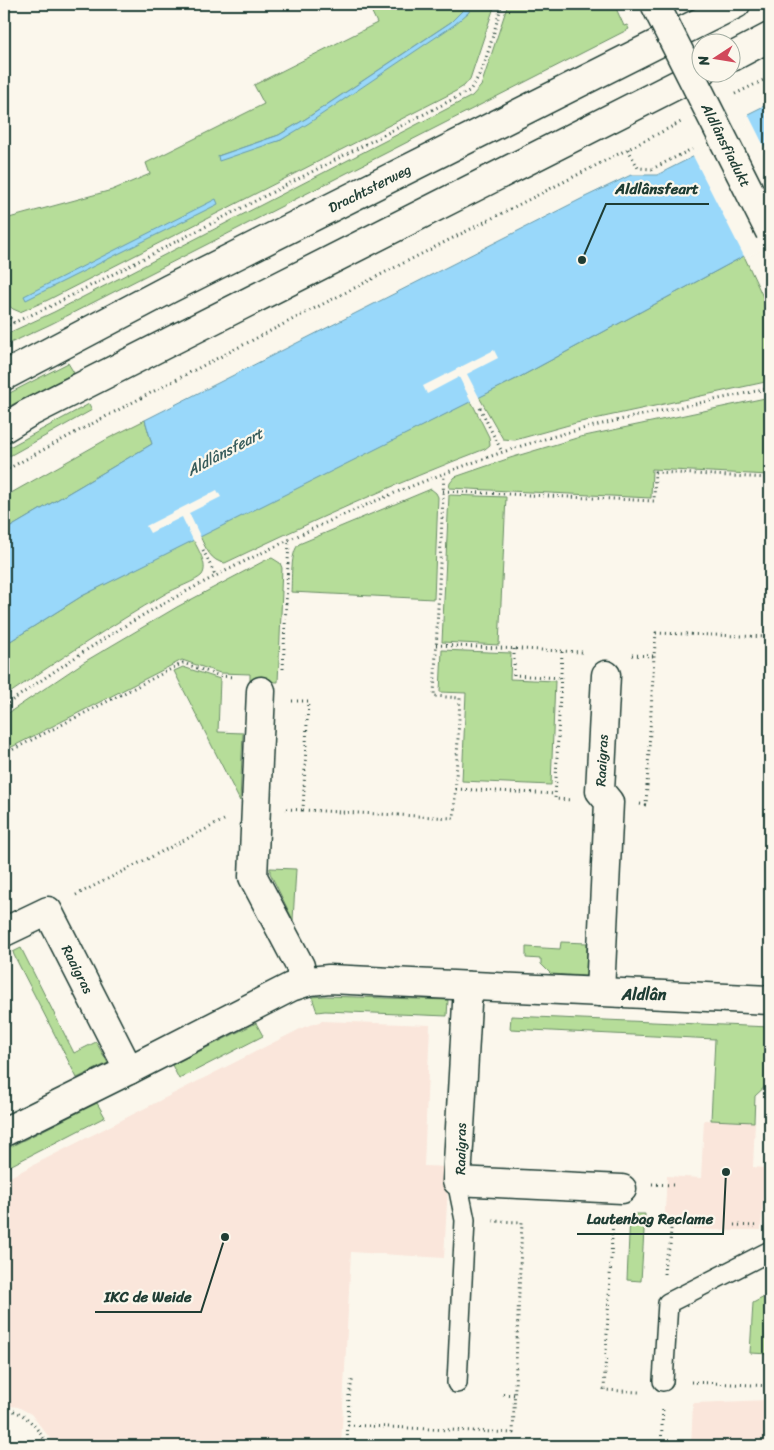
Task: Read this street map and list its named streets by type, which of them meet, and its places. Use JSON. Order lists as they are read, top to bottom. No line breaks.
{"streets":{"street":["Aldlânsfiadukt","Drachtsterweg","Raaigras"]},"districts":["Aldlân"],"water":["Aldlânsfeart"],"places":["Aldlânsfeart","Lautenbag Reclame","IKC de Weide"],"north":"left"}
